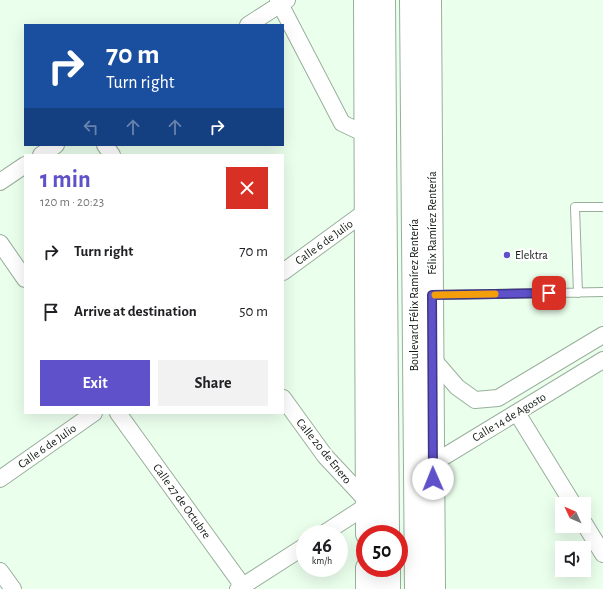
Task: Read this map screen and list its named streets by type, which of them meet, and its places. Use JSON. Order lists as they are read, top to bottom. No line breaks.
{"streets":{"main road":["Félix Ramírez Rentería","Boulevard Félix Ramírez Rentería"],"street":["Calle 6 de Julio","Calle 14 de Agosto","Calle 20 de Enero","Calle 27 de Octubre"]},"crossings":[["Félix Ramírez Rentería","Boulevard Félix Ramírez Rentería"],["Félix Ramírez Rentería","Calle 14 de Agosto"],["Boulevard Félix Ramírez Rentería","Calle 14 de Agosto"]],"places":["Elektra"],"north":"top left","page":{"turn":["70 m","Turn right"],"heading":["1 min","120 m · 20:23"],"list":[{"name":"Turn right","value":"70 m"},{"name":"Arrive at destination","value":"50 m"}],"buttons":["Exit","Share"],"speed":"46 km/h","limit":"50"}}
